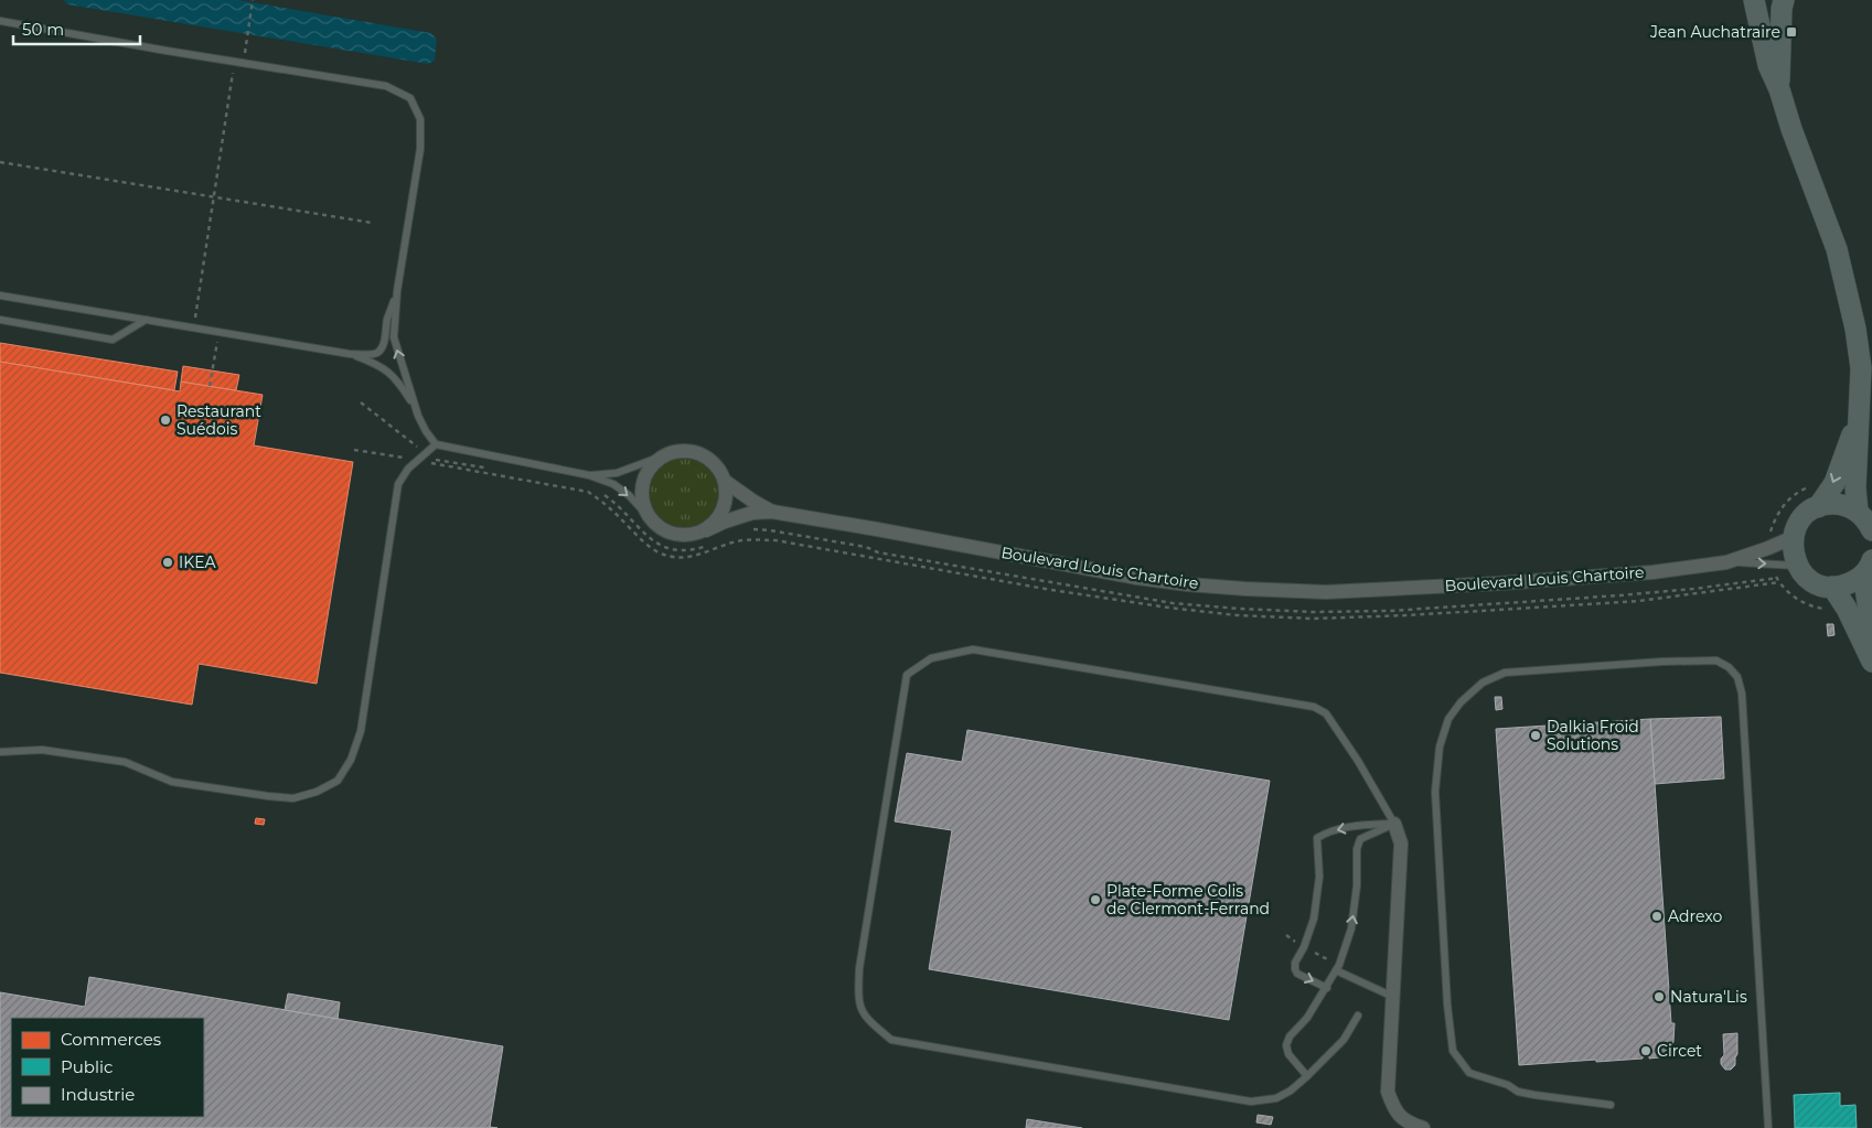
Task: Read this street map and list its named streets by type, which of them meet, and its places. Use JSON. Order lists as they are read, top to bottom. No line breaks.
{"streets":{"street":["Boulevard Louis Chartoire"]},"places":{"transit":["Jean Auchatraire"],"other":["Restaurant Suédois","IKEA","Dalkia Froid Solutions","Plate-Forme Colis de Clermont-Ferrand","Adrexo","Natura'Lis","Circet"]},"legend":["Commerces","Public","Industrie"],"scale_bar":"50 m"}
